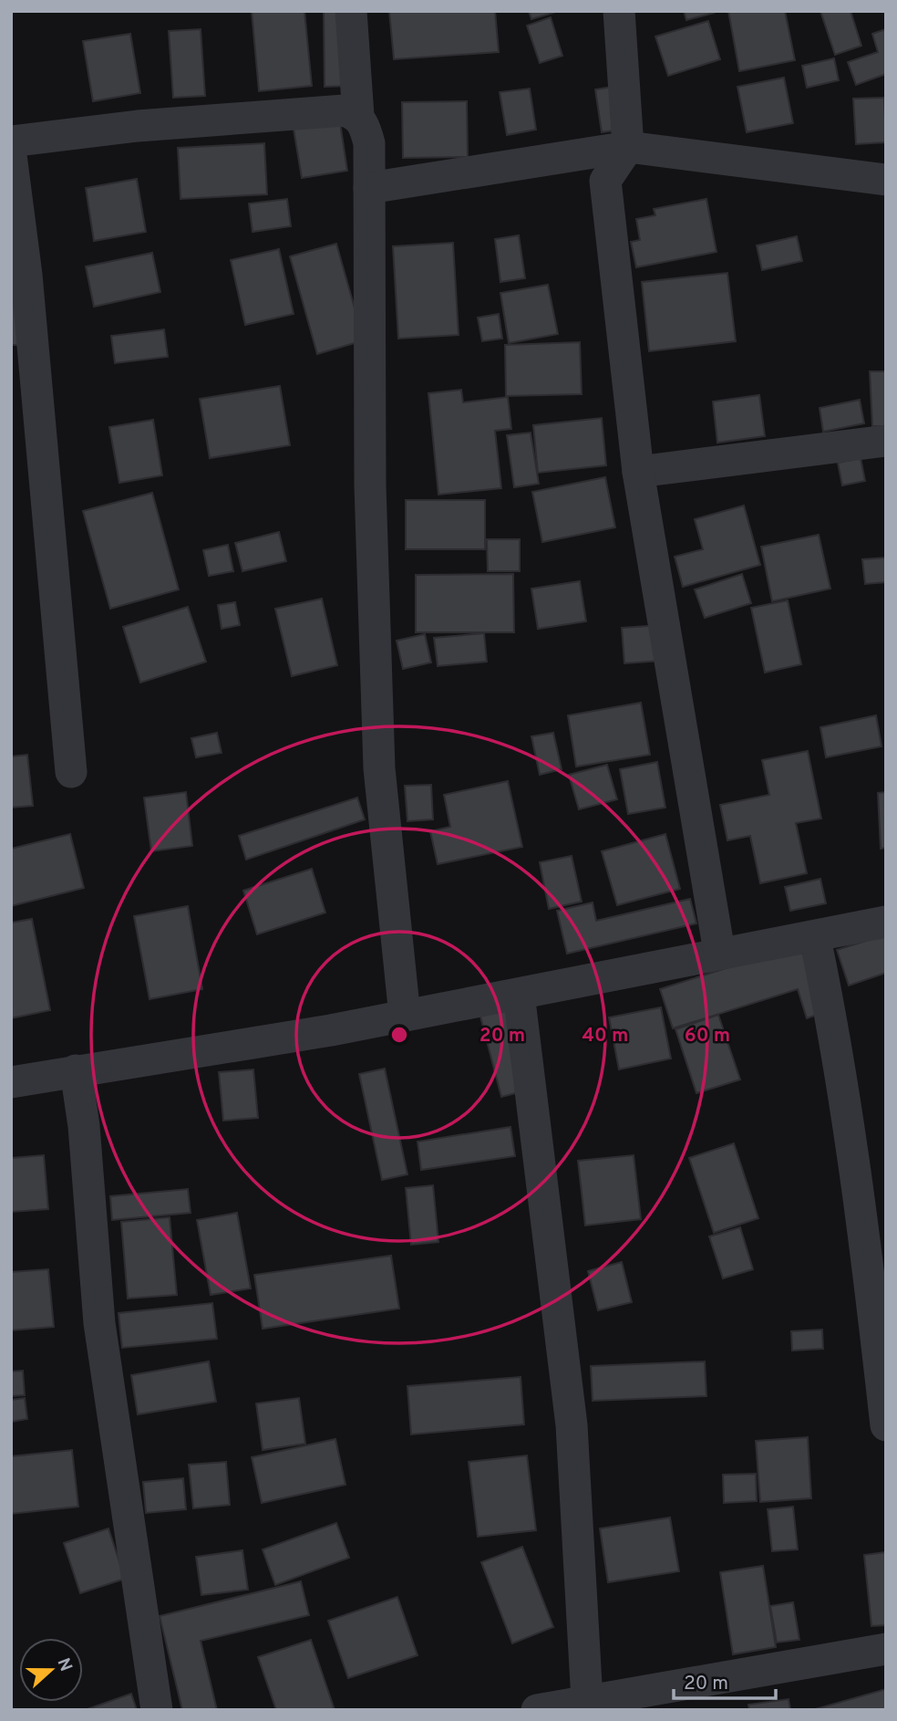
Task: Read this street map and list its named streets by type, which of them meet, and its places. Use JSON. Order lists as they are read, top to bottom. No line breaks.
{"scale_bar":"20 m","north":"right","rings":["20 m","40 m","60 m"]}
